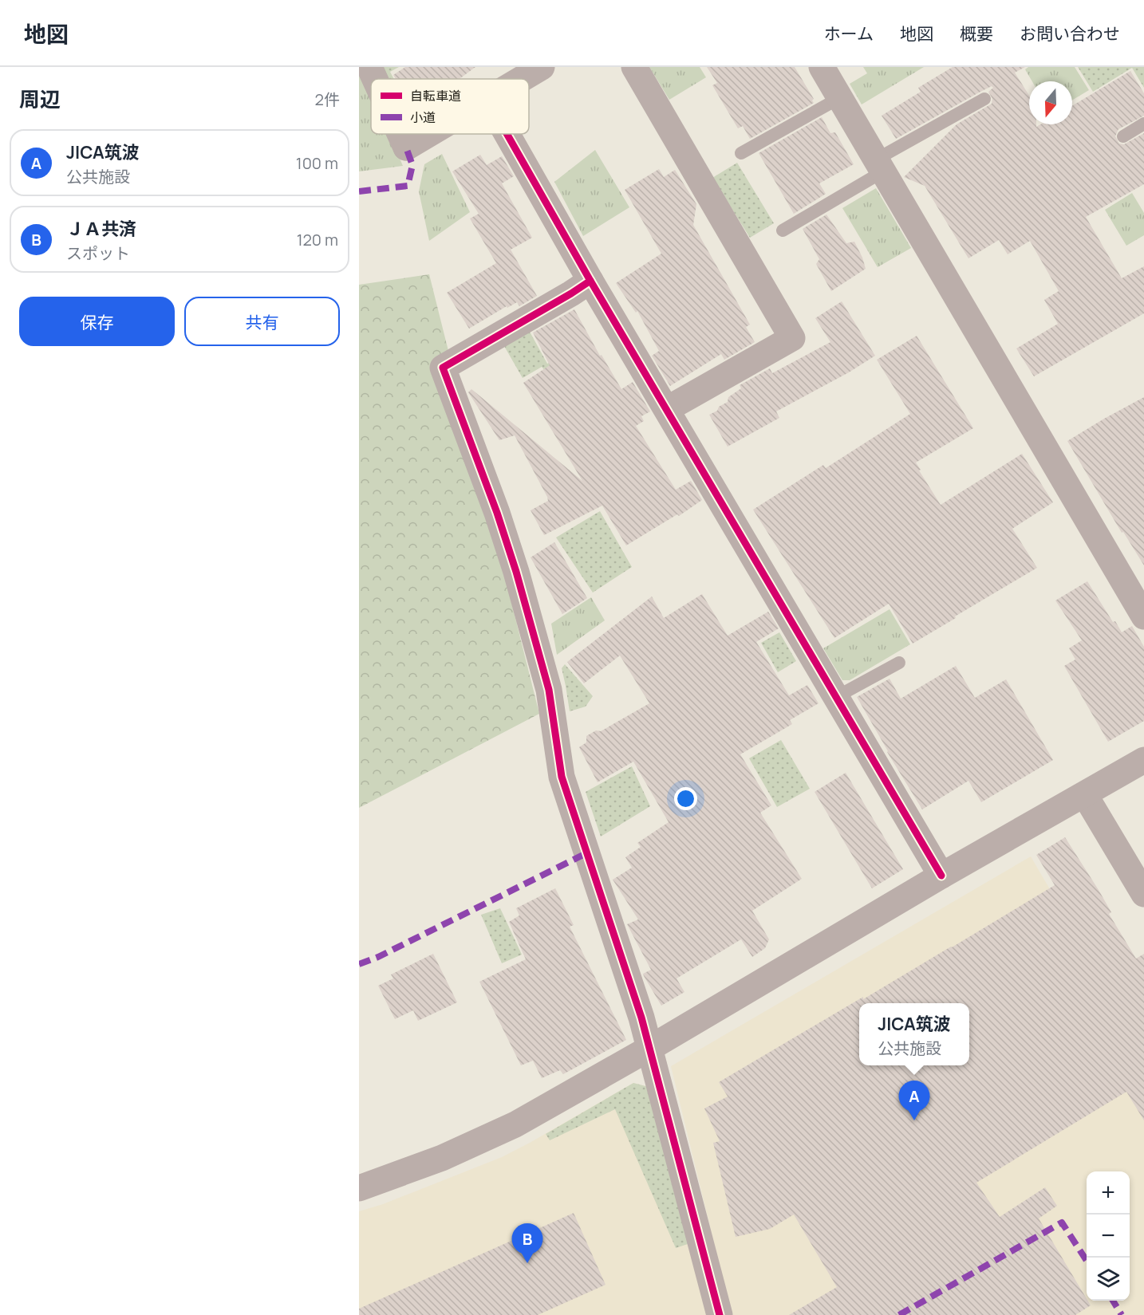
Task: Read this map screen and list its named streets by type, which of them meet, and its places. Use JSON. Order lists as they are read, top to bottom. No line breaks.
{"legend":["自転車道","小道"],"north":"bottom","page":{"header":"地図","nav":["ホーム","地図","概要","お問い合わせ"],"heading":["周辺","2件"],"list":[{"mark":"A","name":"JICA筑波","note":"公共施設","value":"100 m"},{"mark":"B","name":"ＪＡ共済","note":"スポット","value":"120 m"}],"buttons":["保存","共有"],"popup":["JICA筑波","公共施設"],"pins":["A","B"],"map_buttons":["+","−"]}}
